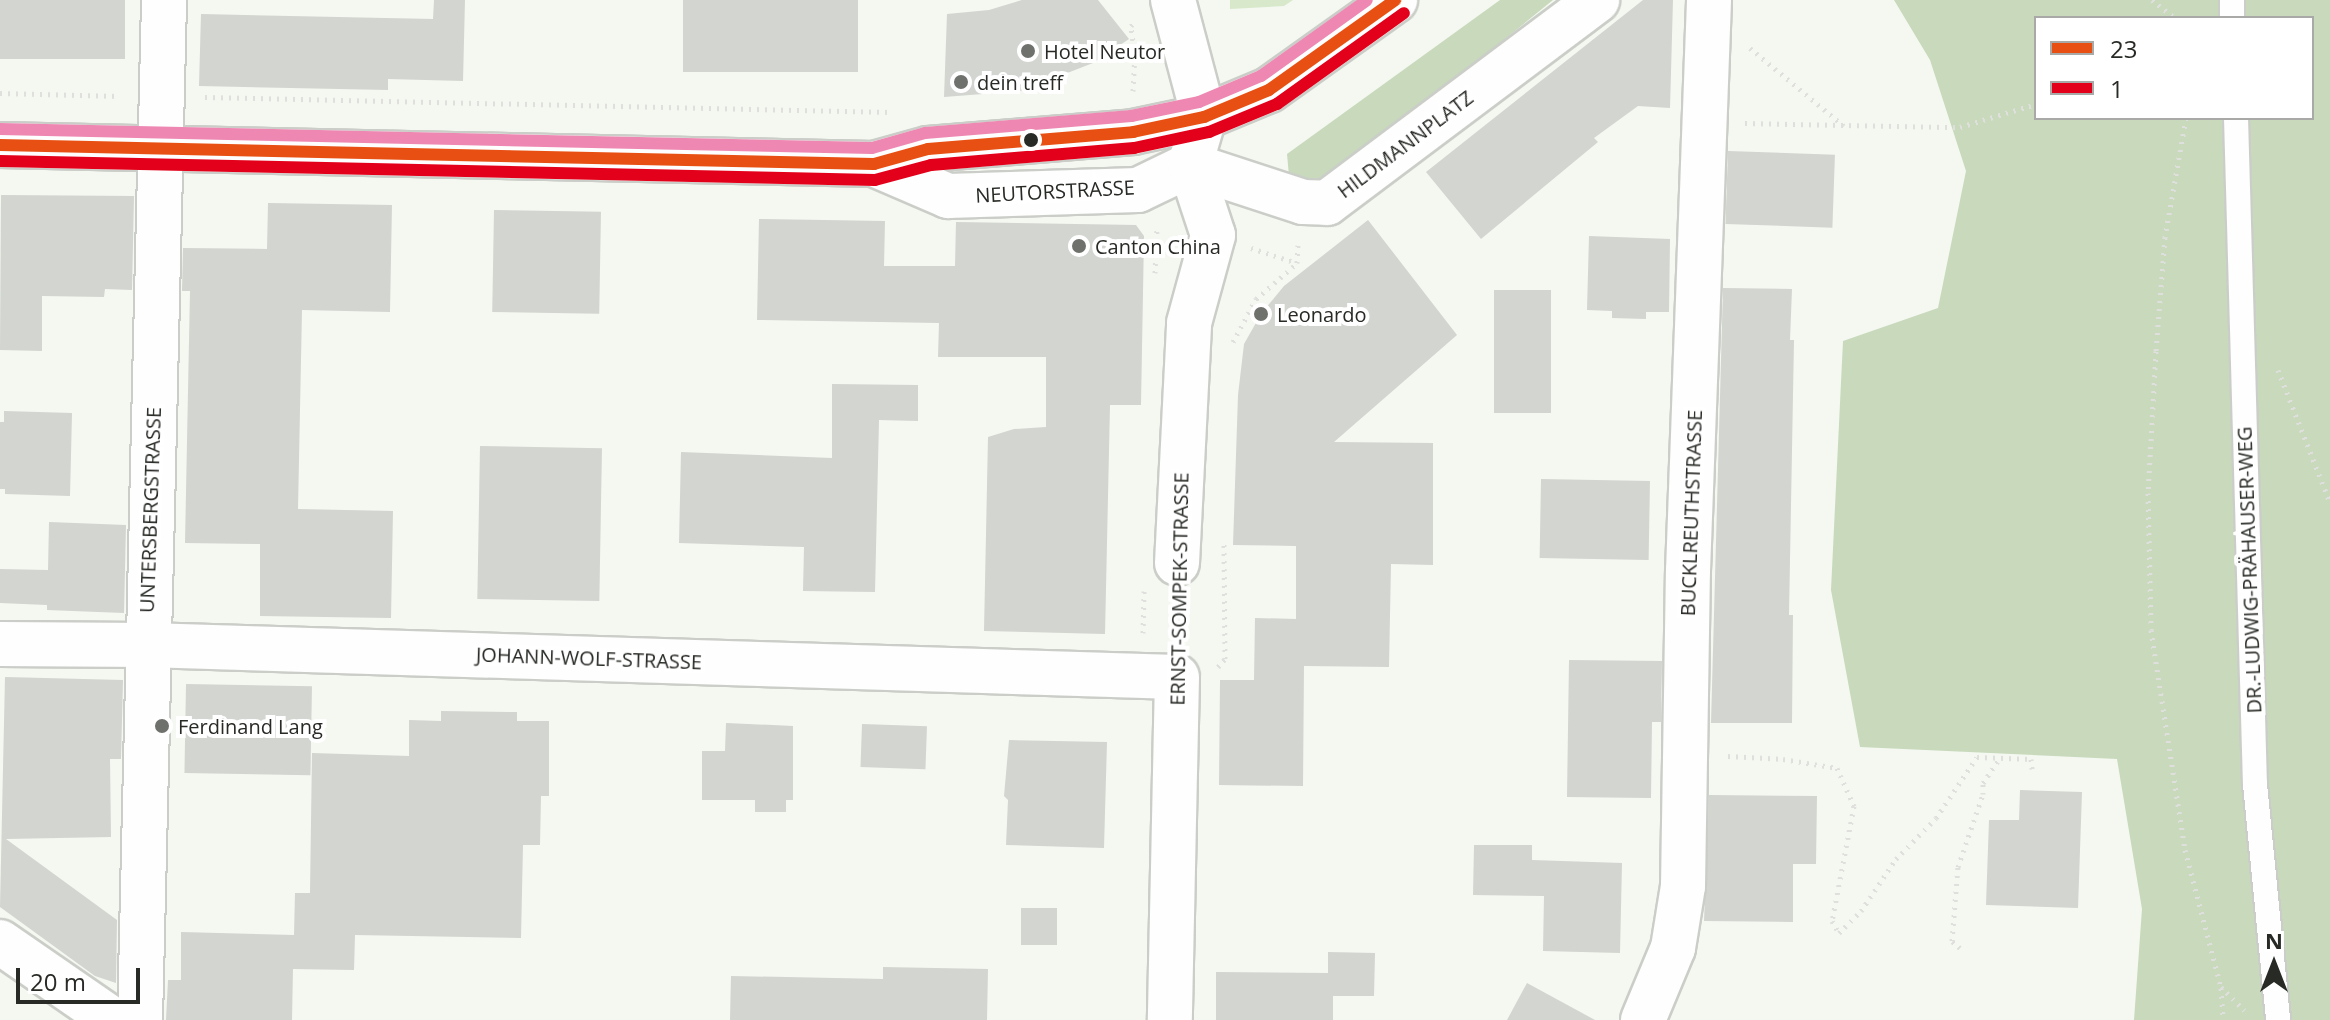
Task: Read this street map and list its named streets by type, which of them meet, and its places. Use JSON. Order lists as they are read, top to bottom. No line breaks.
{"streets":{"street":["HILDMANNPLATZ","NEUTORSTRASSE","UNTERSBERGSTRASSE","BUCKLREUTHSTRASSE","ERNST-SOMPEK-STRASSE","JOHANN-WOLF-STRASSE"],"lane":["DR.-LUDWIG-PRÄHAUSER-WEG"]},"crossings":[["HILDMANNPLATZ","NEUTORSTRASSE"],["HILDMANNPLATZ","ERNST-SOMPEK-STRASSE"],["NEUTORSTRASSE","UNTERSBERGSTRASSE"],["NEUTORSTRASSE","ERNST-SOMPEK-STRASSE"],["UNTERSBERGSTRASSE","JOHANN-WOLF-STRASSE"],["ERNST-SOMPEK-STRASSE","JOHANN-WOLF-STRASSE"]],"places":["Hotel Neutor","dein treff","Canton China","Leonardo","Ferdinand Lang"],"lines":["transit line 23","transit line 1"],"legend":["23","1"],"scale_bar":"20 m","north":"top"}
